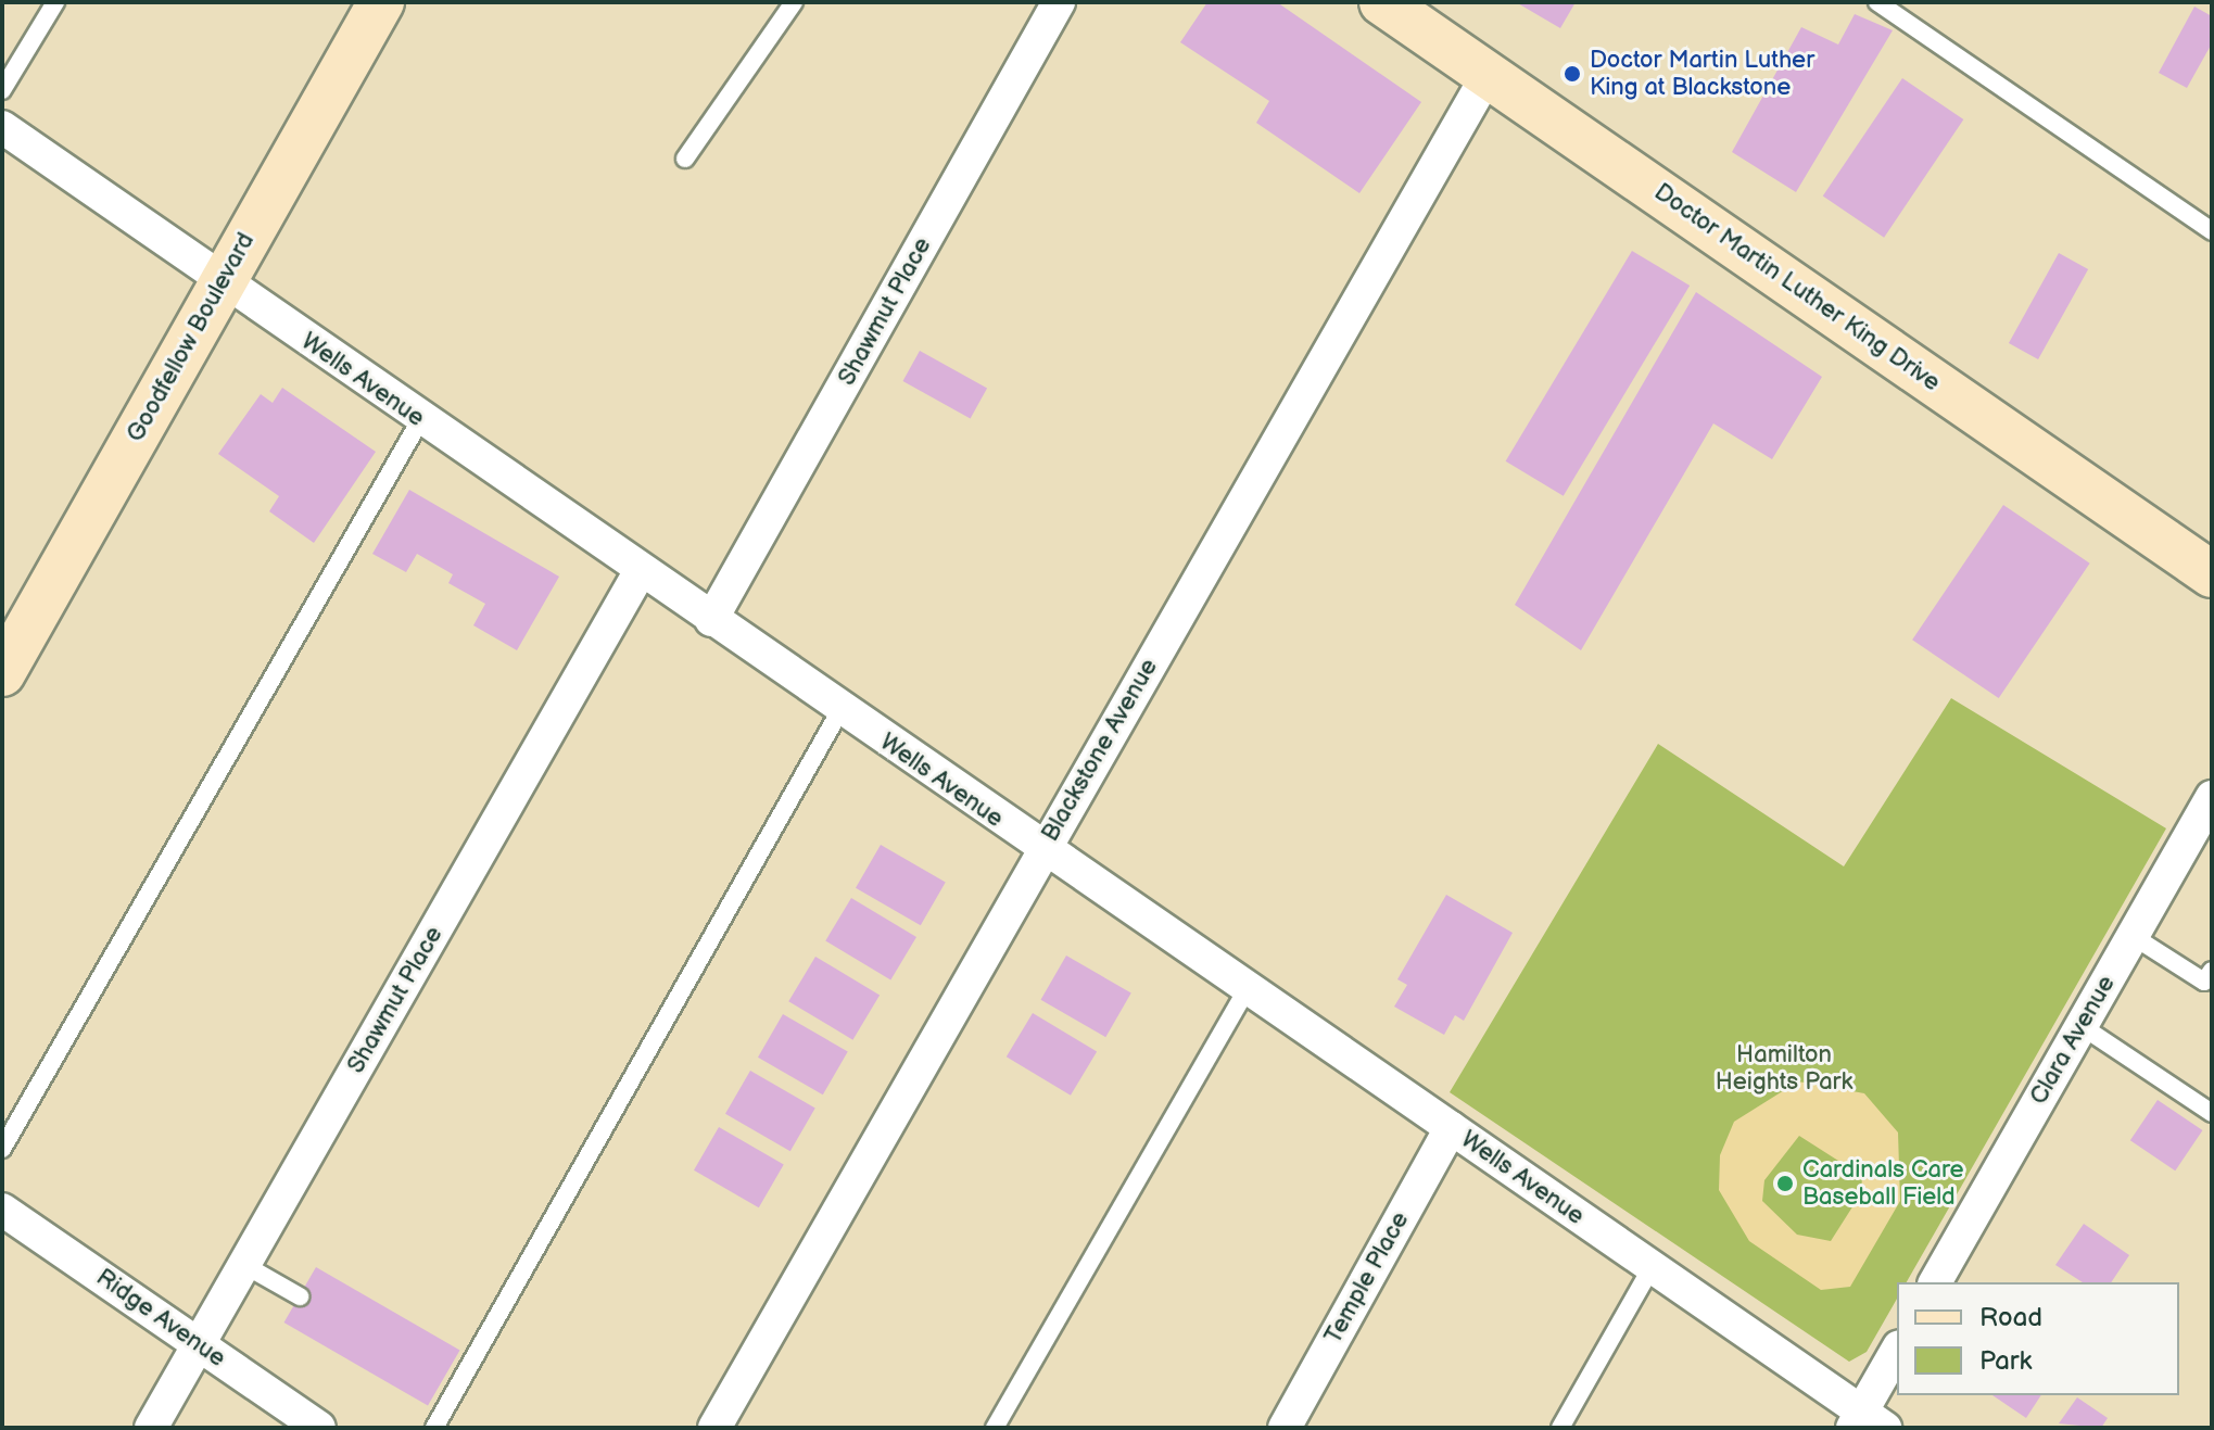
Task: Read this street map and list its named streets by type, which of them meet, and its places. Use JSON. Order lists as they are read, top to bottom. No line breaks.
{"streets":{"main road":["Doctor Martin Luther King Drive","Goodfellow Boulevard"],"street":["Shawmut Place","Wells Avenue","Blackstone Avenue","Clara Avenue","Temple Place","Ridge Avenue"]},"crossings":[["Doctor Martin Luther King Drive","Blackstone Avenue"],["Shawmut Place","Wells Avenue"],["Shawmut Place","Ridge Avenue"],["Goodfellow Boulevard","Wells Avenue"],["Wells Avenue","Blackstone Avenue"],["Wells Avenue","Temple Place"]],"parks":["Hamilton Heights Park"],"places":["Doctor Martin Luther King at Blackstone","Cardinals Care Baseball Field"],"legend":["Road","Park"]}
